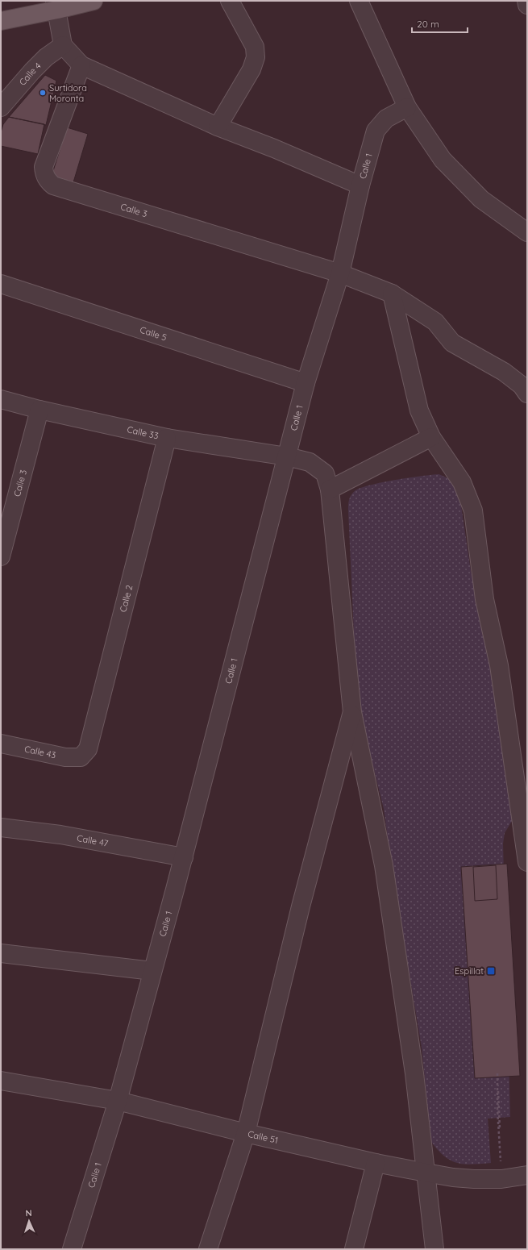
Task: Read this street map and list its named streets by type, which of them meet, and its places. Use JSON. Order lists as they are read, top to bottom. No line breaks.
{"streets":{"street":["Calle 4","Calle 1","Calle 3","Calle 5","Calle 33","Calle 2","Calle 43","Calle 47","Calle 51"]},"crossings":[["Calle 1","Calle 3"],["Calle 1","Calle 5"],["Calle 1","Calle 33"],["Calle 1","Calle 47"],["Calle 1","Calle 51"],["Calle 3","Calle 33"],["Calle 33","Calle 2"],["Calle 2","Calle 43"]],"places":{"other":["Surtidora Moronta"],"transit":["Espillat"]},"scale_bar":"20 m","north":"top"}
